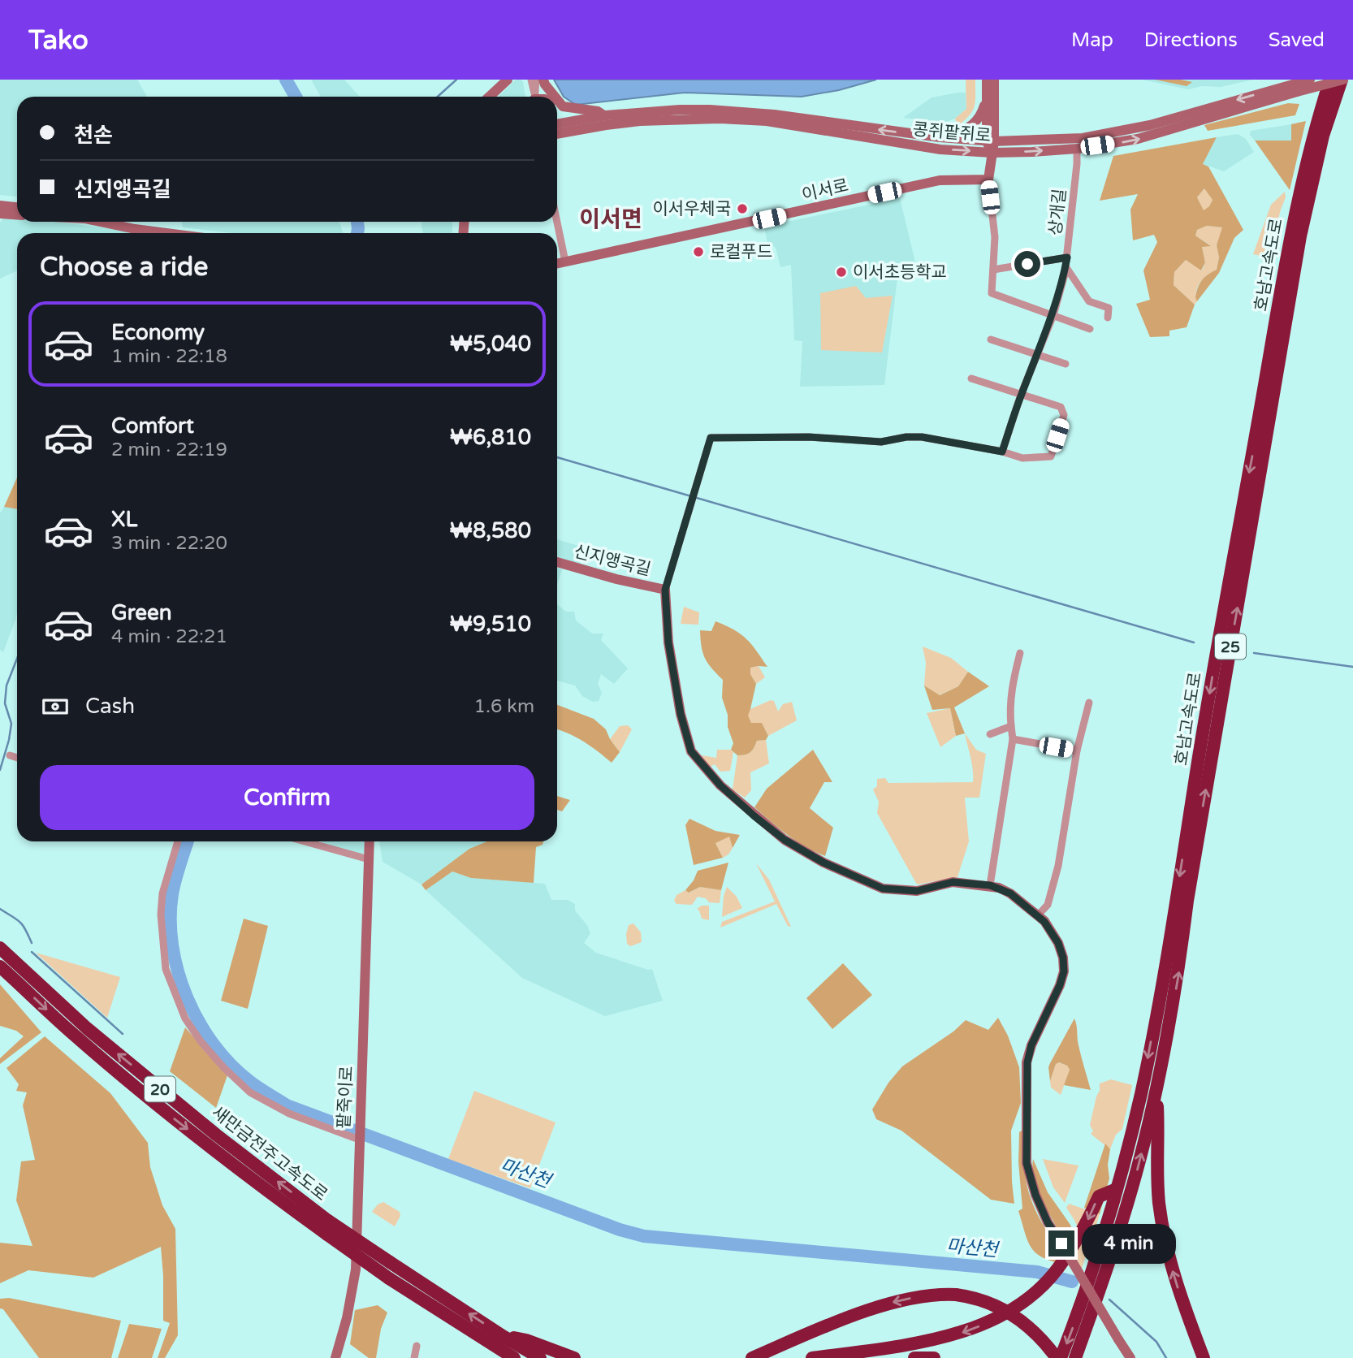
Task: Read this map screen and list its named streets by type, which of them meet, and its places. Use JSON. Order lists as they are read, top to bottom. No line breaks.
{"streets":{"highway":["호남고속도로","25","20","새만금전주고속도로"],"street":["콩쥐팥쥐로","이서로","상개길","신지앵곡길","팥죽이로"]},"crossings":[["콩쥐팥쥐로","상개길"],["콩쥐팥쥐로","호남고속도로"],["상개길","신지앵곡길"]],"districts":["이서면"],"water":["마산천"],"places":["이서우체국","로컬푸드","이서초등학교"],"page":{"header":"Tako","nav":["Map","Directions","Saved"],"banner":["천손","신지앵곡길"],"heading":"Choose a ride","list":[{"name":"Economy","note":"1 min · 22:18","value":"₩5,040"},{"name":"Comfort","note":"2 min · 22:19","value":"₩6,810"},{"name":"XL","note":"3 min · 22:20","value":"₩8,580"},{"name":"Green","note":"4 min · 22:21","value":"₩9,510"}],"pay":["Cash","1.6 km"],"buttons":"Confirm","bubble":"4 min"}}
